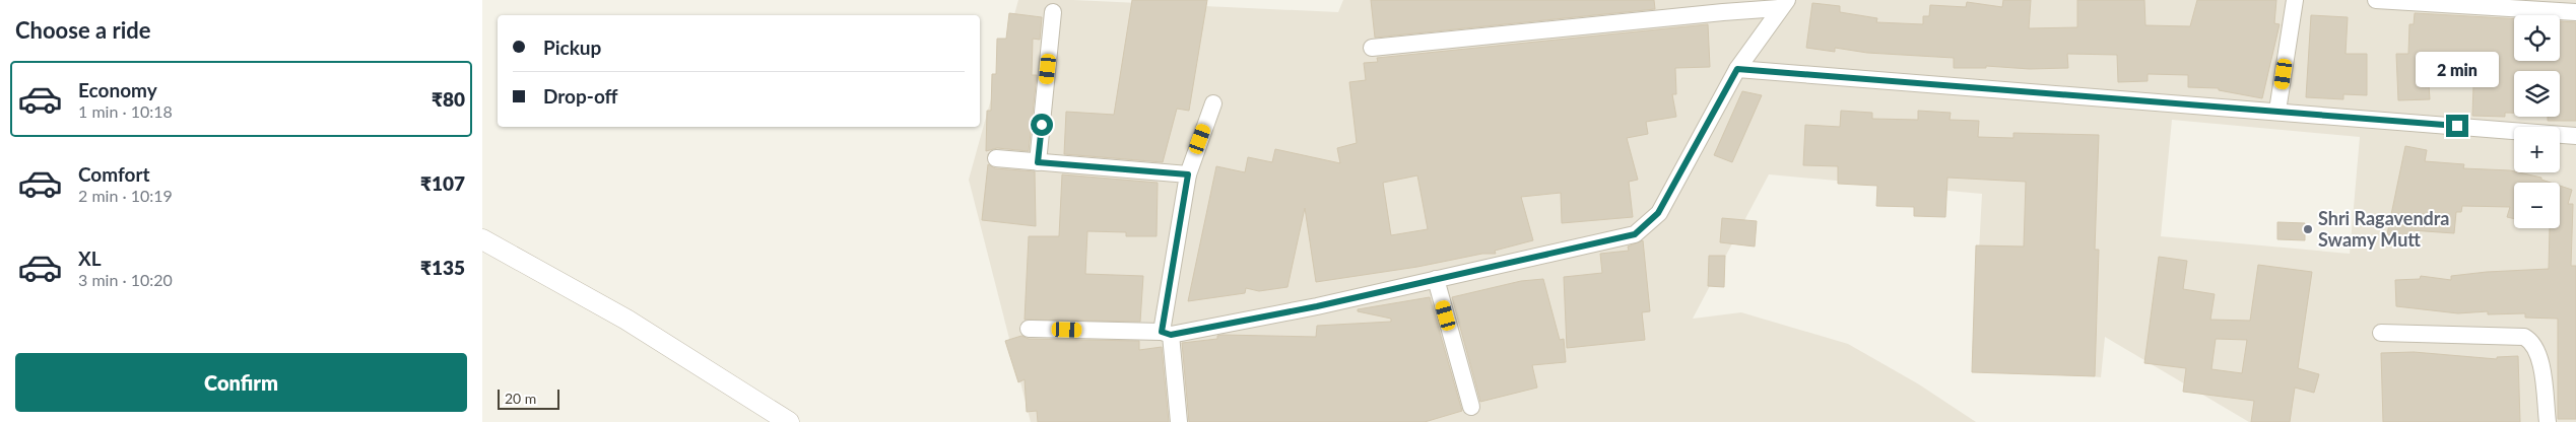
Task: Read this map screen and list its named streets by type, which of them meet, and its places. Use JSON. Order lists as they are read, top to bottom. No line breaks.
{"places":["Shri Ragavendra Swamy Mutt"],"scale_bar":"20 m","page":{"heading":"Choose a ride","map_buttons":["+","−"],"banner":["Pickup","Drop-off"],"bubble":"2 min","list":[{"name":"Economy","note":"1 min · 10:18","value":"₹80"},{"name":"Comfort","note":"2 min · 10:19","value":"₹107"},{"name":"XL","note":"3 min · 10:20","value":"₹135"}],"buttons":"Confirm","scale":"20 m"}}
